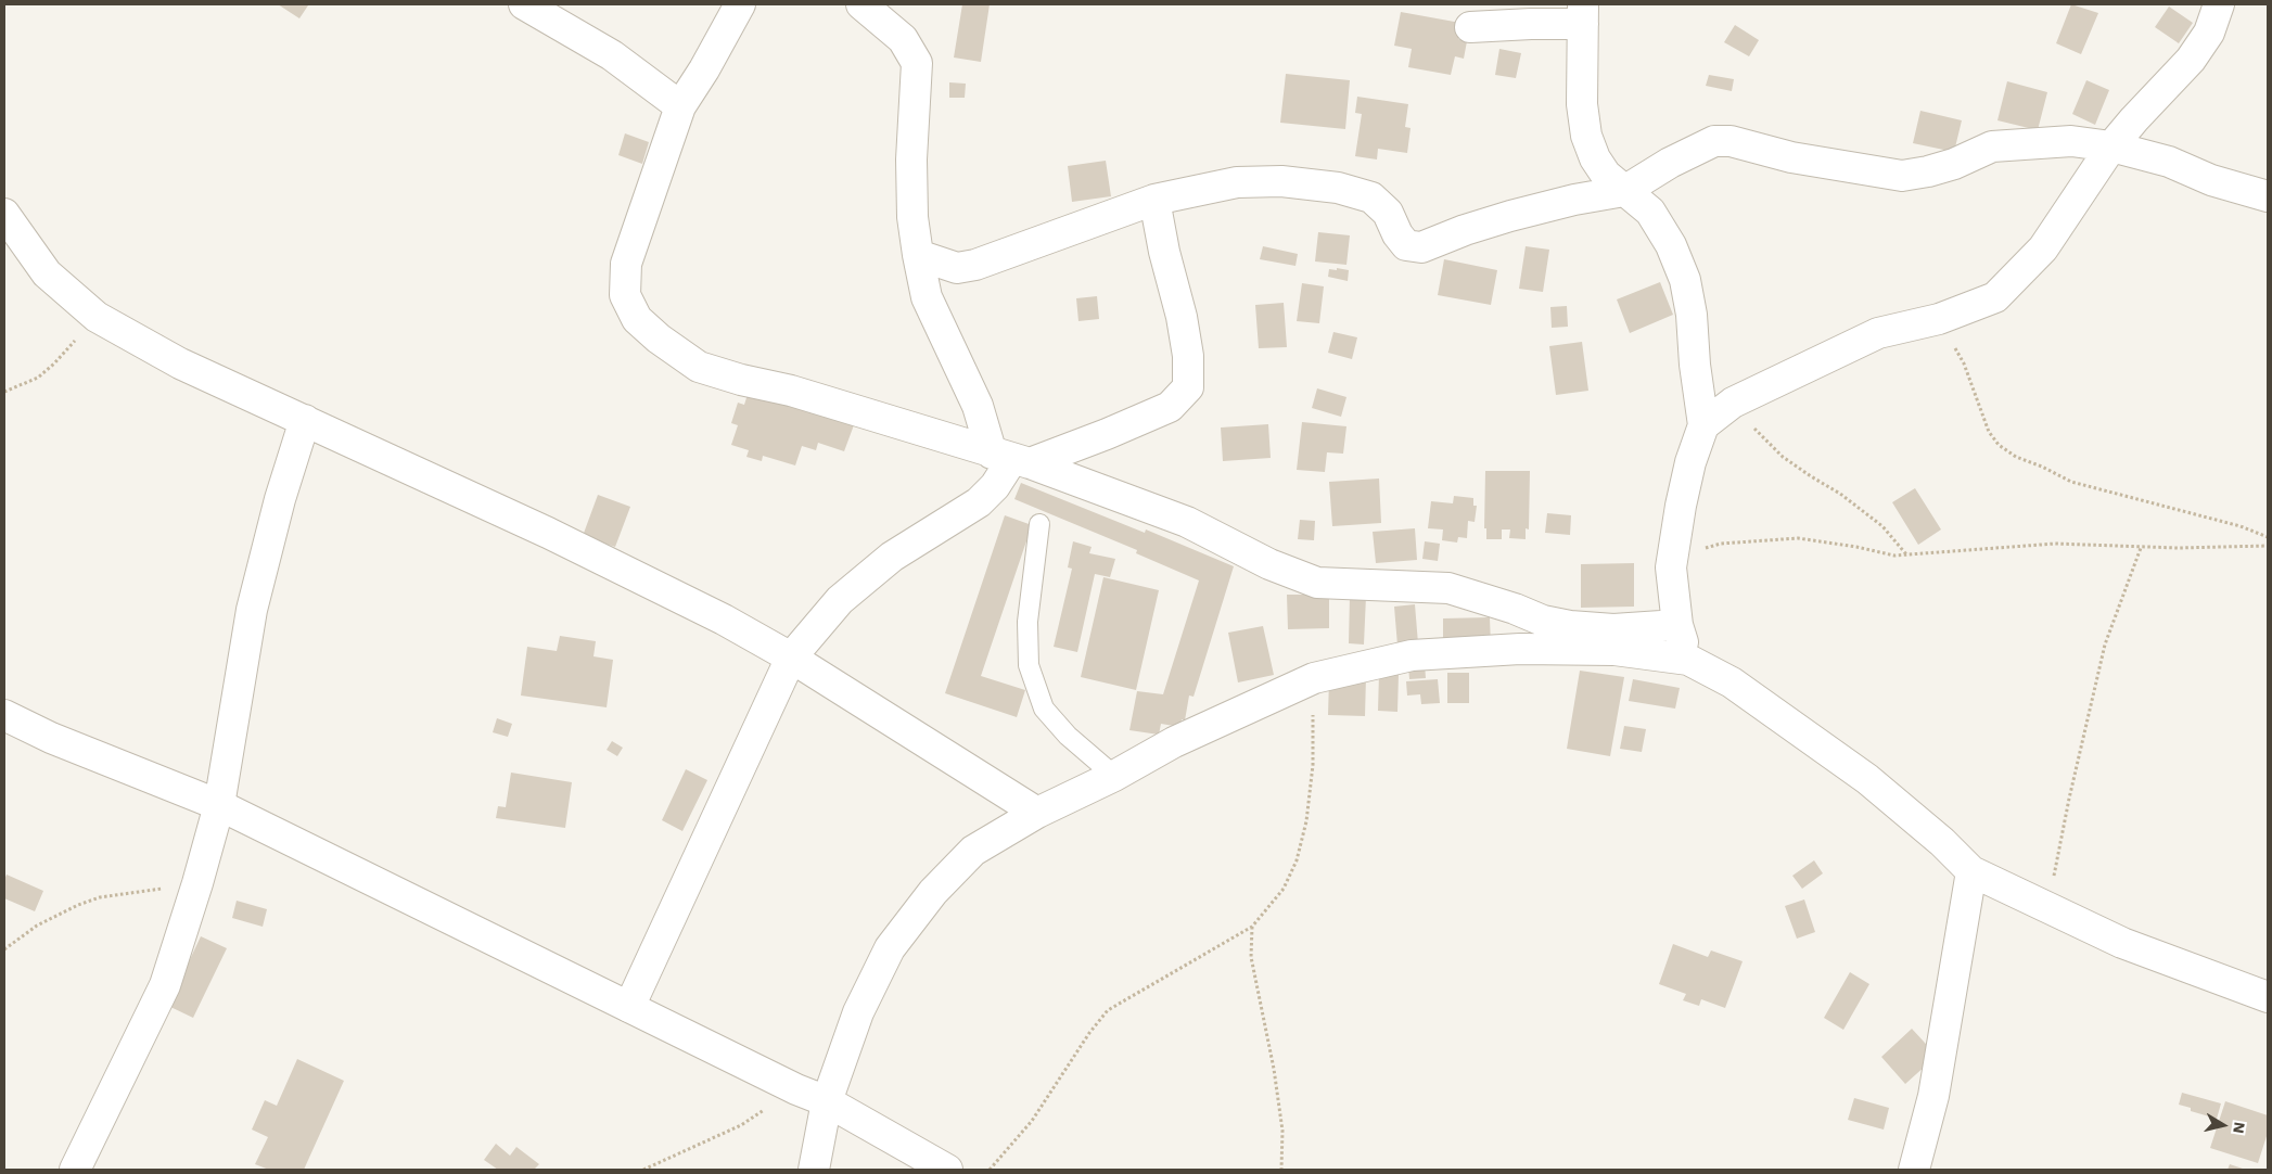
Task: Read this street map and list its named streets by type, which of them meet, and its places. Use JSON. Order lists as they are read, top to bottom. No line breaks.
{"north":"right"}
